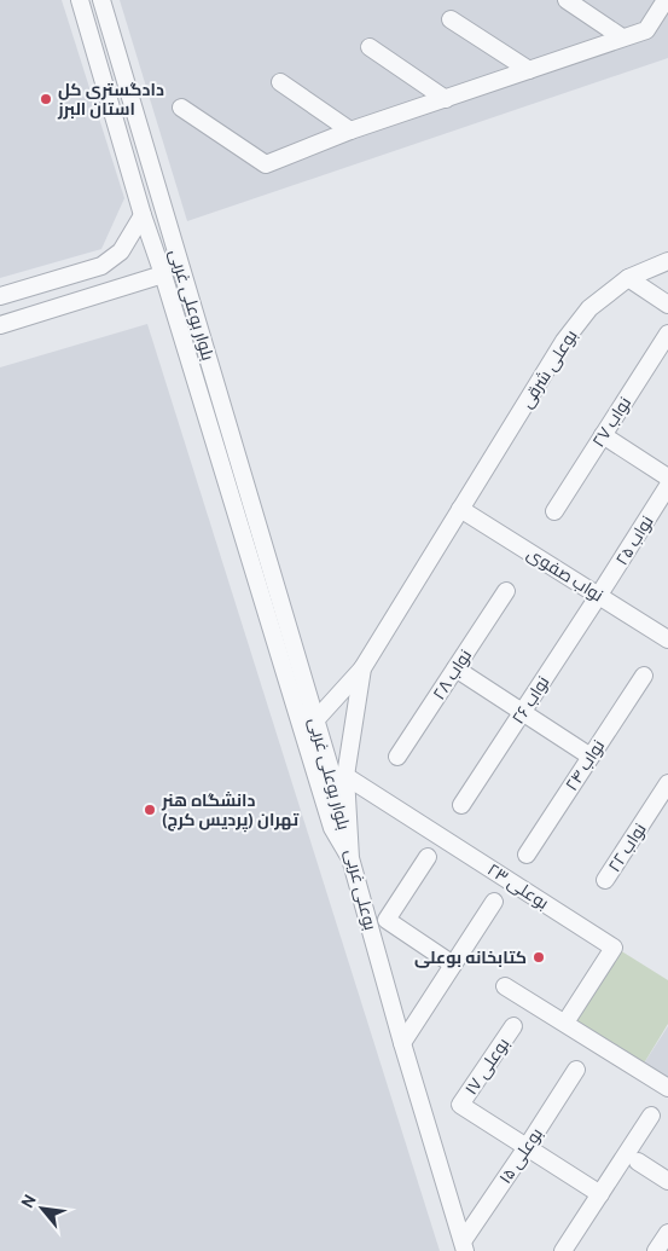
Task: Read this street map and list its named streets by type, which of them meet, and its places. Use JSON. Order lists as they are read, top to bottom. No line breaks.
{"streets":{"street":["بلوار بوعلی غربی","بوعلی شرقی","نواب ۲۷","نواب ۲۵","نواب صفوی","نواب ۲۸","نواب ۲۶","نواب ۲۴","نواب ۲۲","بوعلی ۲۳","بوعلی غربی","بوعلی ۱۷","بوعلی ۱۵"]},"crossings":[["بلوار بوعلی غربی","بوعلی غربی"],["بوعلی شرقی","نواب صفوی"],["بوعلی شرقی","بوعلی غربی"],["نواب ۲۵","نواب صفوی"],["نواب ۲۵","نواب ۲۶"],["نواب صفوی","نواب ۲۶"],["نواب صفوی","بوعلی غربی"],["بوعلی ۲۳","بوعلی غربی"],["بوعلی غربی","بوعلی ۱۵"],["بوعلی ۱۷","بوعلی ۱۵"]],"places":["دادگستری کل استان البرز","دانشگاه هنر تهران (پردیس کرج)","کتابخانه بوعلی"],"north":"top left"}
